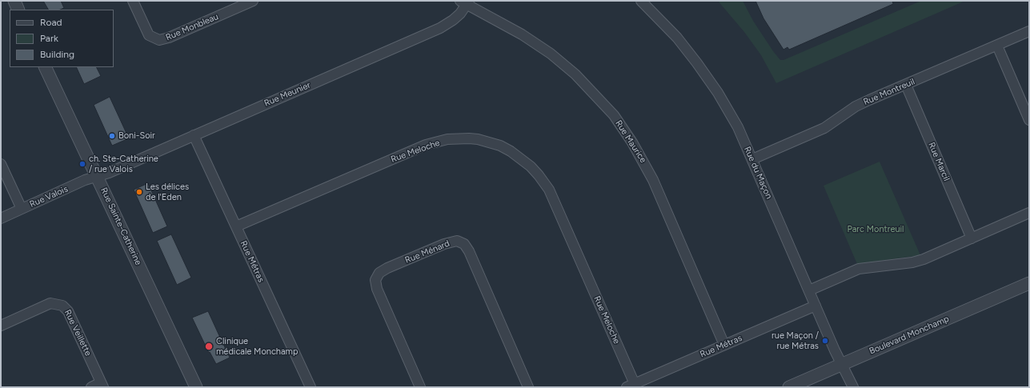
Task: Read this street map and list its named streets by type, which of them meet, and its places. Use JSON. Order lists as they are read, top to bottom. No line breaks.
{"streets":{"street":["Rue Monbleau","Rue Montreuil","Rue Meunier","Rue Maurice","Rue Meloche","Rue Marcil","Rue du Maçon","Rue Valois","Rue Sainte-Catherine","Rue Ménard","Rue Métras","Rue Veillette","Boulevard Monchamp"]},"crossings":[["Rue Montreuil","Rue Marcil"],["Rue Montreuil","Rue du Maçon"],["Rue Meunier","Rue Maurice"],["Rue Meunier","Rue Valois"],["Rue Meunier","Rue Sainte-Catherine"],["Rue Meunier","Rue Métras"],["Rue Maurice","Rue Métras"],["Rue Meloche","Rue Métras"],["Rue du Maçon","Rue Métras"],["Rue du Maçon","Boulevard Monchamp"],["Rue Valois","Rue Sainte-Catherine"]],"parks":["Parc Montreuil"],"places":["Boni-Soir","ch. Ste-Catherine / rue Valois","Les délices de l'Eden","rue Maçon / rue Métras","Clinique médicale Monchamp"],"legend":["Road","Park","Building"]}
